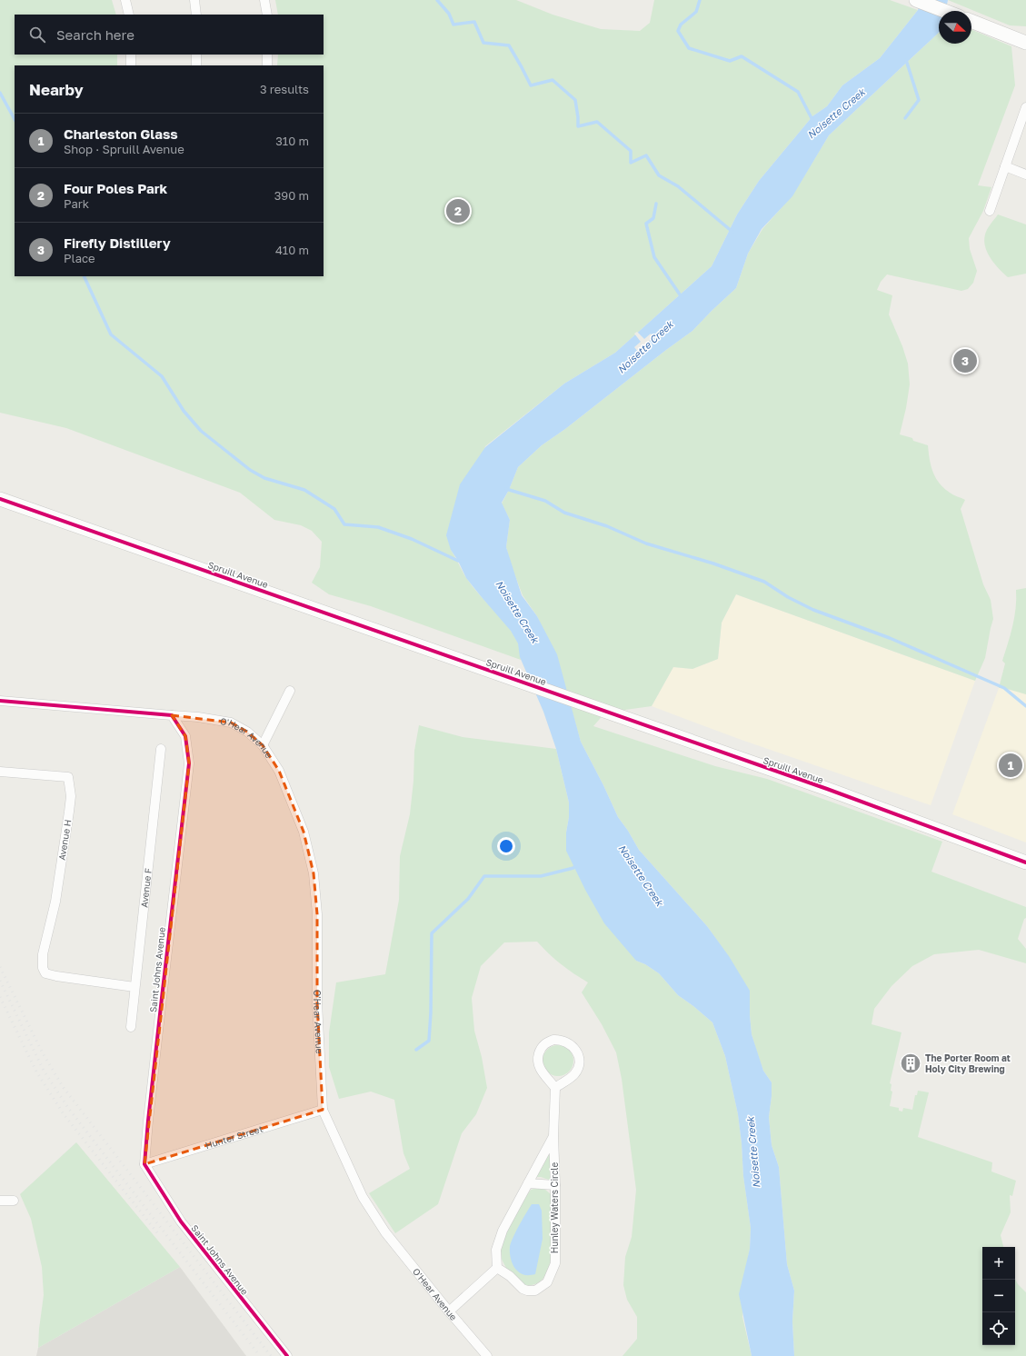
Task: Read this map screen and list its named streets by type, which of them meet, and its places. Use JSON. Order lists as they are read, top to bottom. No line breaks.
{"streets":{"street":["Spruill Avenue","O'Hear Avenue","Avenue H","Avenue F","Saint Johns Avenue","Hunter Street","Hunley Waters Circle"]},"crossings":[["O'Hear Avenue","Saint Johns Avenue"],["O'Hear Avenue","Hunter Street"],["Avenue H","Avenue F"],["Saint Johns Avenue","Hunter Street"]],"water":["Noisette Creek"],"places":{"building":["The Porter Room at Holy City Brewing"]},"north":"right","page":{"search":"Search here","heading":["Nearby","3 results"],"list":[{"mark":"1","name":"Charleston Glass","note":"Shop · Spruill Avenue","value":"310 m"},{"mark":"2","name":"Four Poles Park","note":"Park","value":"390 m"},{"mark":"3","name":"Firefly Distillery","note":"Place","value":"410 m"}],"pins":["2","3","1"],"map_buttons":["+","−"]}}
